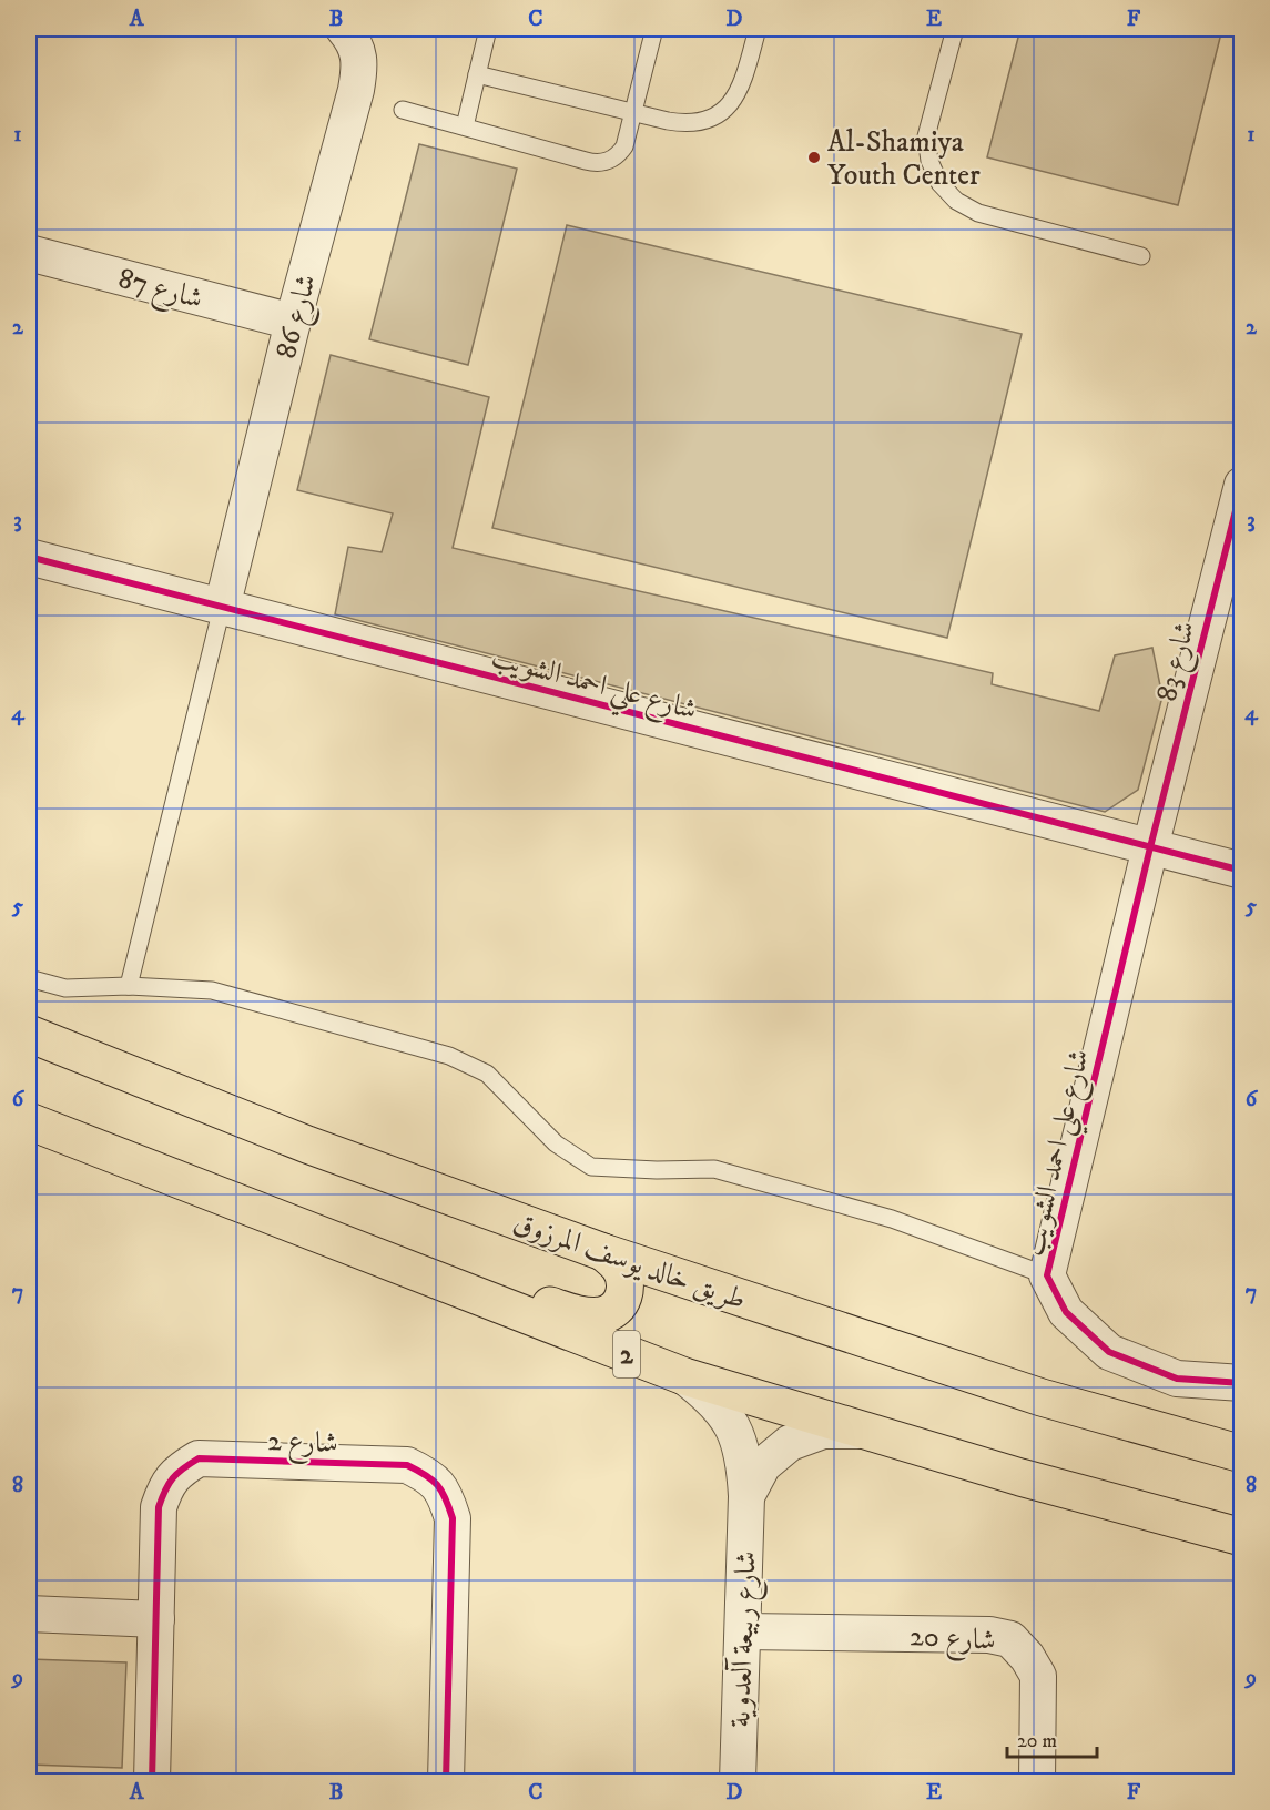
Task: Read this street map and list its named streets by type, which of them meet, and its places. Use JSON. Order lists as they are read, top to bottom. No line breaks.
{"streets":{"main road":["طريق خالد يوسف المرزوق","2"],"street":["شارع 87","شارع 86","شارع 83","شارع علي احمد الشويب","شارع 2","شارع 20","شارع ربيعة آلعدوية"]},"crossings":[["شارع 87","شارع 86"],["شارع 86","شارع علي احمد الشويب"],["شارع 83","شارع علي احمد الشويب"],["2","شارع ربيعة آلعدوية"],["شارع 20","شارع ربيعة آلعدوية"]],"places":["Al-Shamiya Youth Center"],"scale_bar":"20 m","grid":{"columns":["A","B","C","D","E","F"],"rows":["1","2","3","4","5","6","7","8","9"]}}
